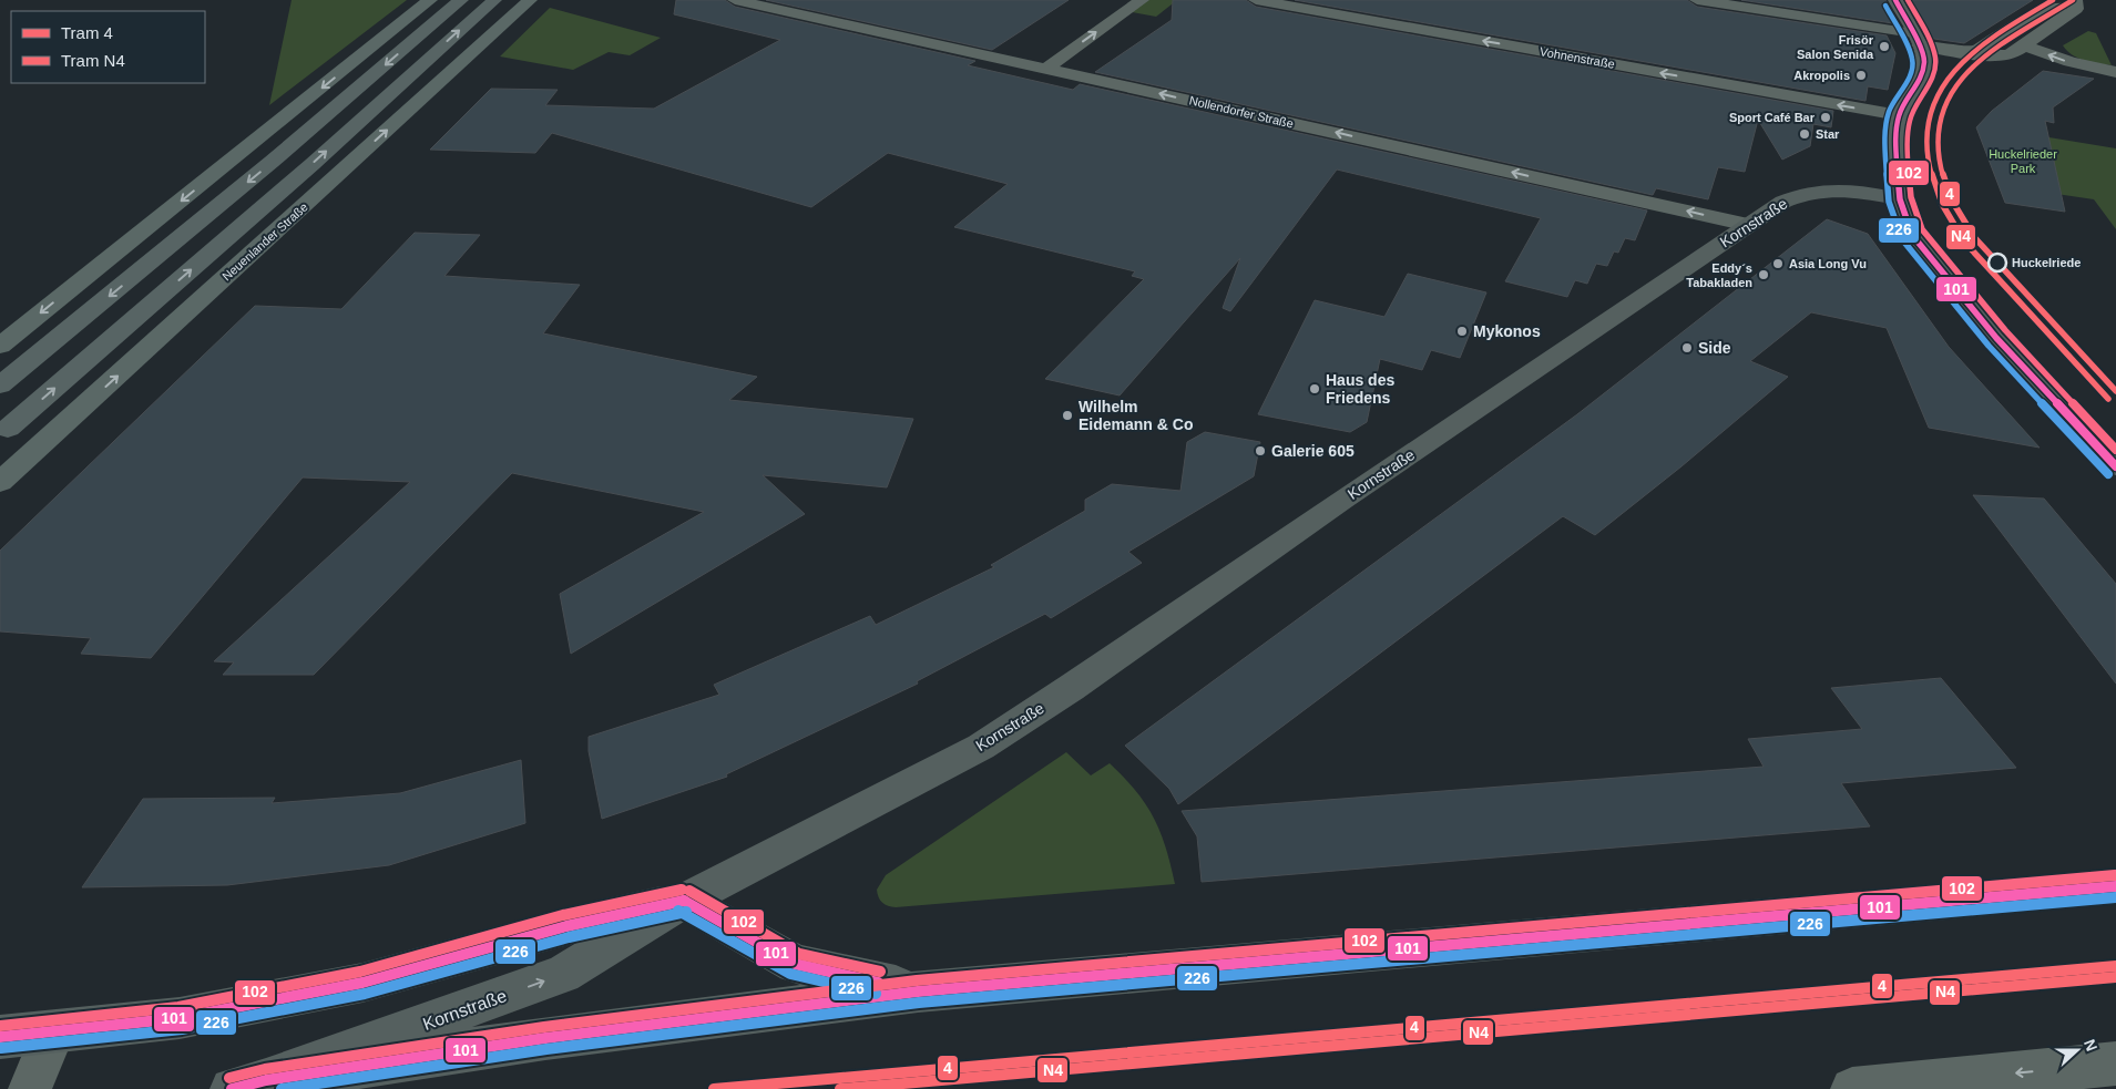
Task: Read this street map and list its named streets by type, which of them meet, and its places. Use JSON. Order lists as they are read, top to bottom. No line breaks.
{"streets":{"highway":["Neuenlander Straße"],"street":["Vohnenstraße","Nollendorfer Straße","Kornstraße"]},"crossings":[["Nollendorfer Straße","Kornstraße"]],"one_way":["Nollendorfer Straße"],"parks":["Huckelrieder Park"],"places":["Frisör Salon Senida","Akropolis","Sport Café Bar","Star","Huckelriede","Asia Long Vu","Eddy´s Tabakladen","Mykonos","Side","Haus des Friedens","Wilhelm Eidemann & Co","Galerie 605"],"lines":["tram line 4","tram line N4","transit line 101","transit line 102","transit line 226"],"legend":["Tram 4","Tram N4"],"north":"right"}
